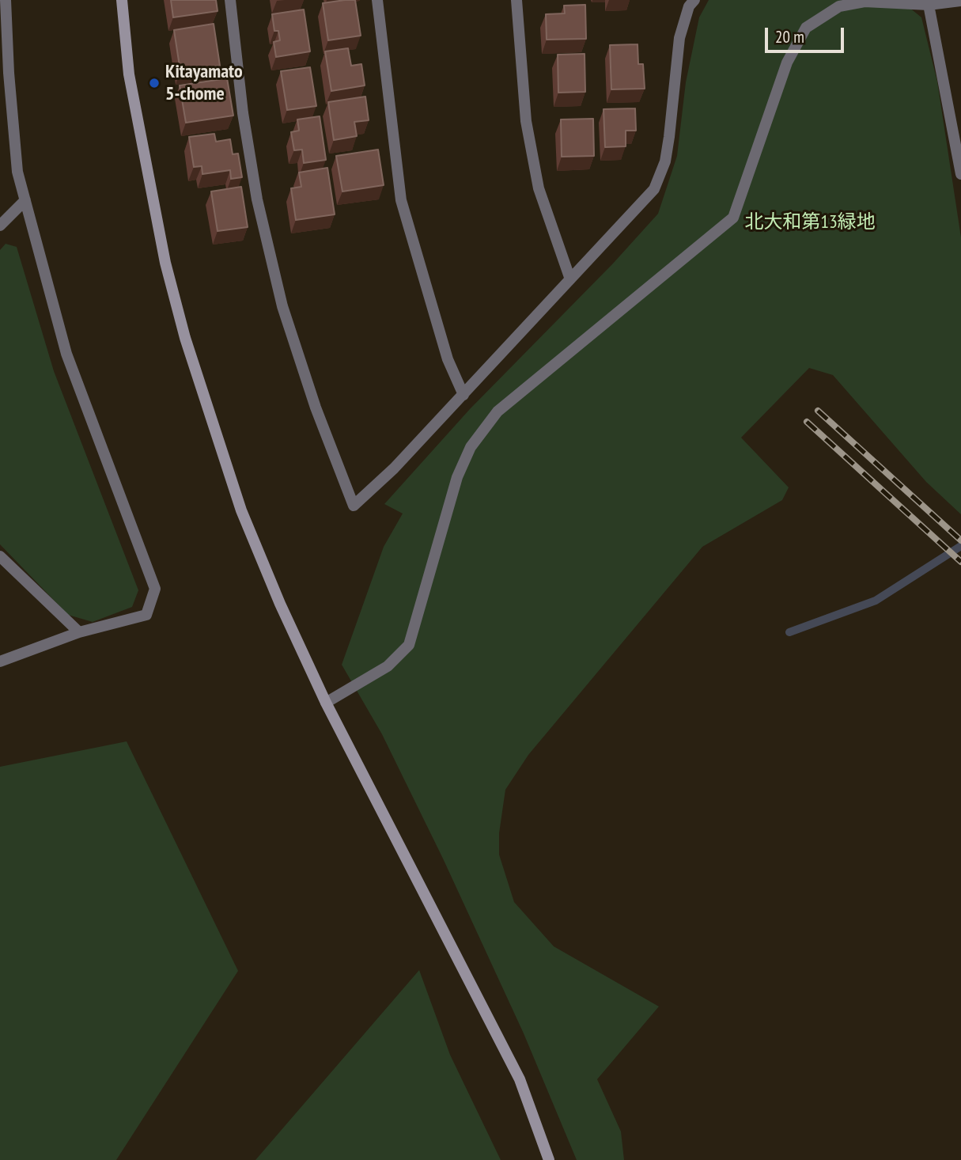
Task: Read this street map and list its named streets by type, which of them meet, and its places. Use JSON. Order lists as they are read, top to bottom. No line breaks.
{"parks":["北大和第13緑地"],"places":["Kitayamato 5-chome"],"scale_bar":"20 m"}
